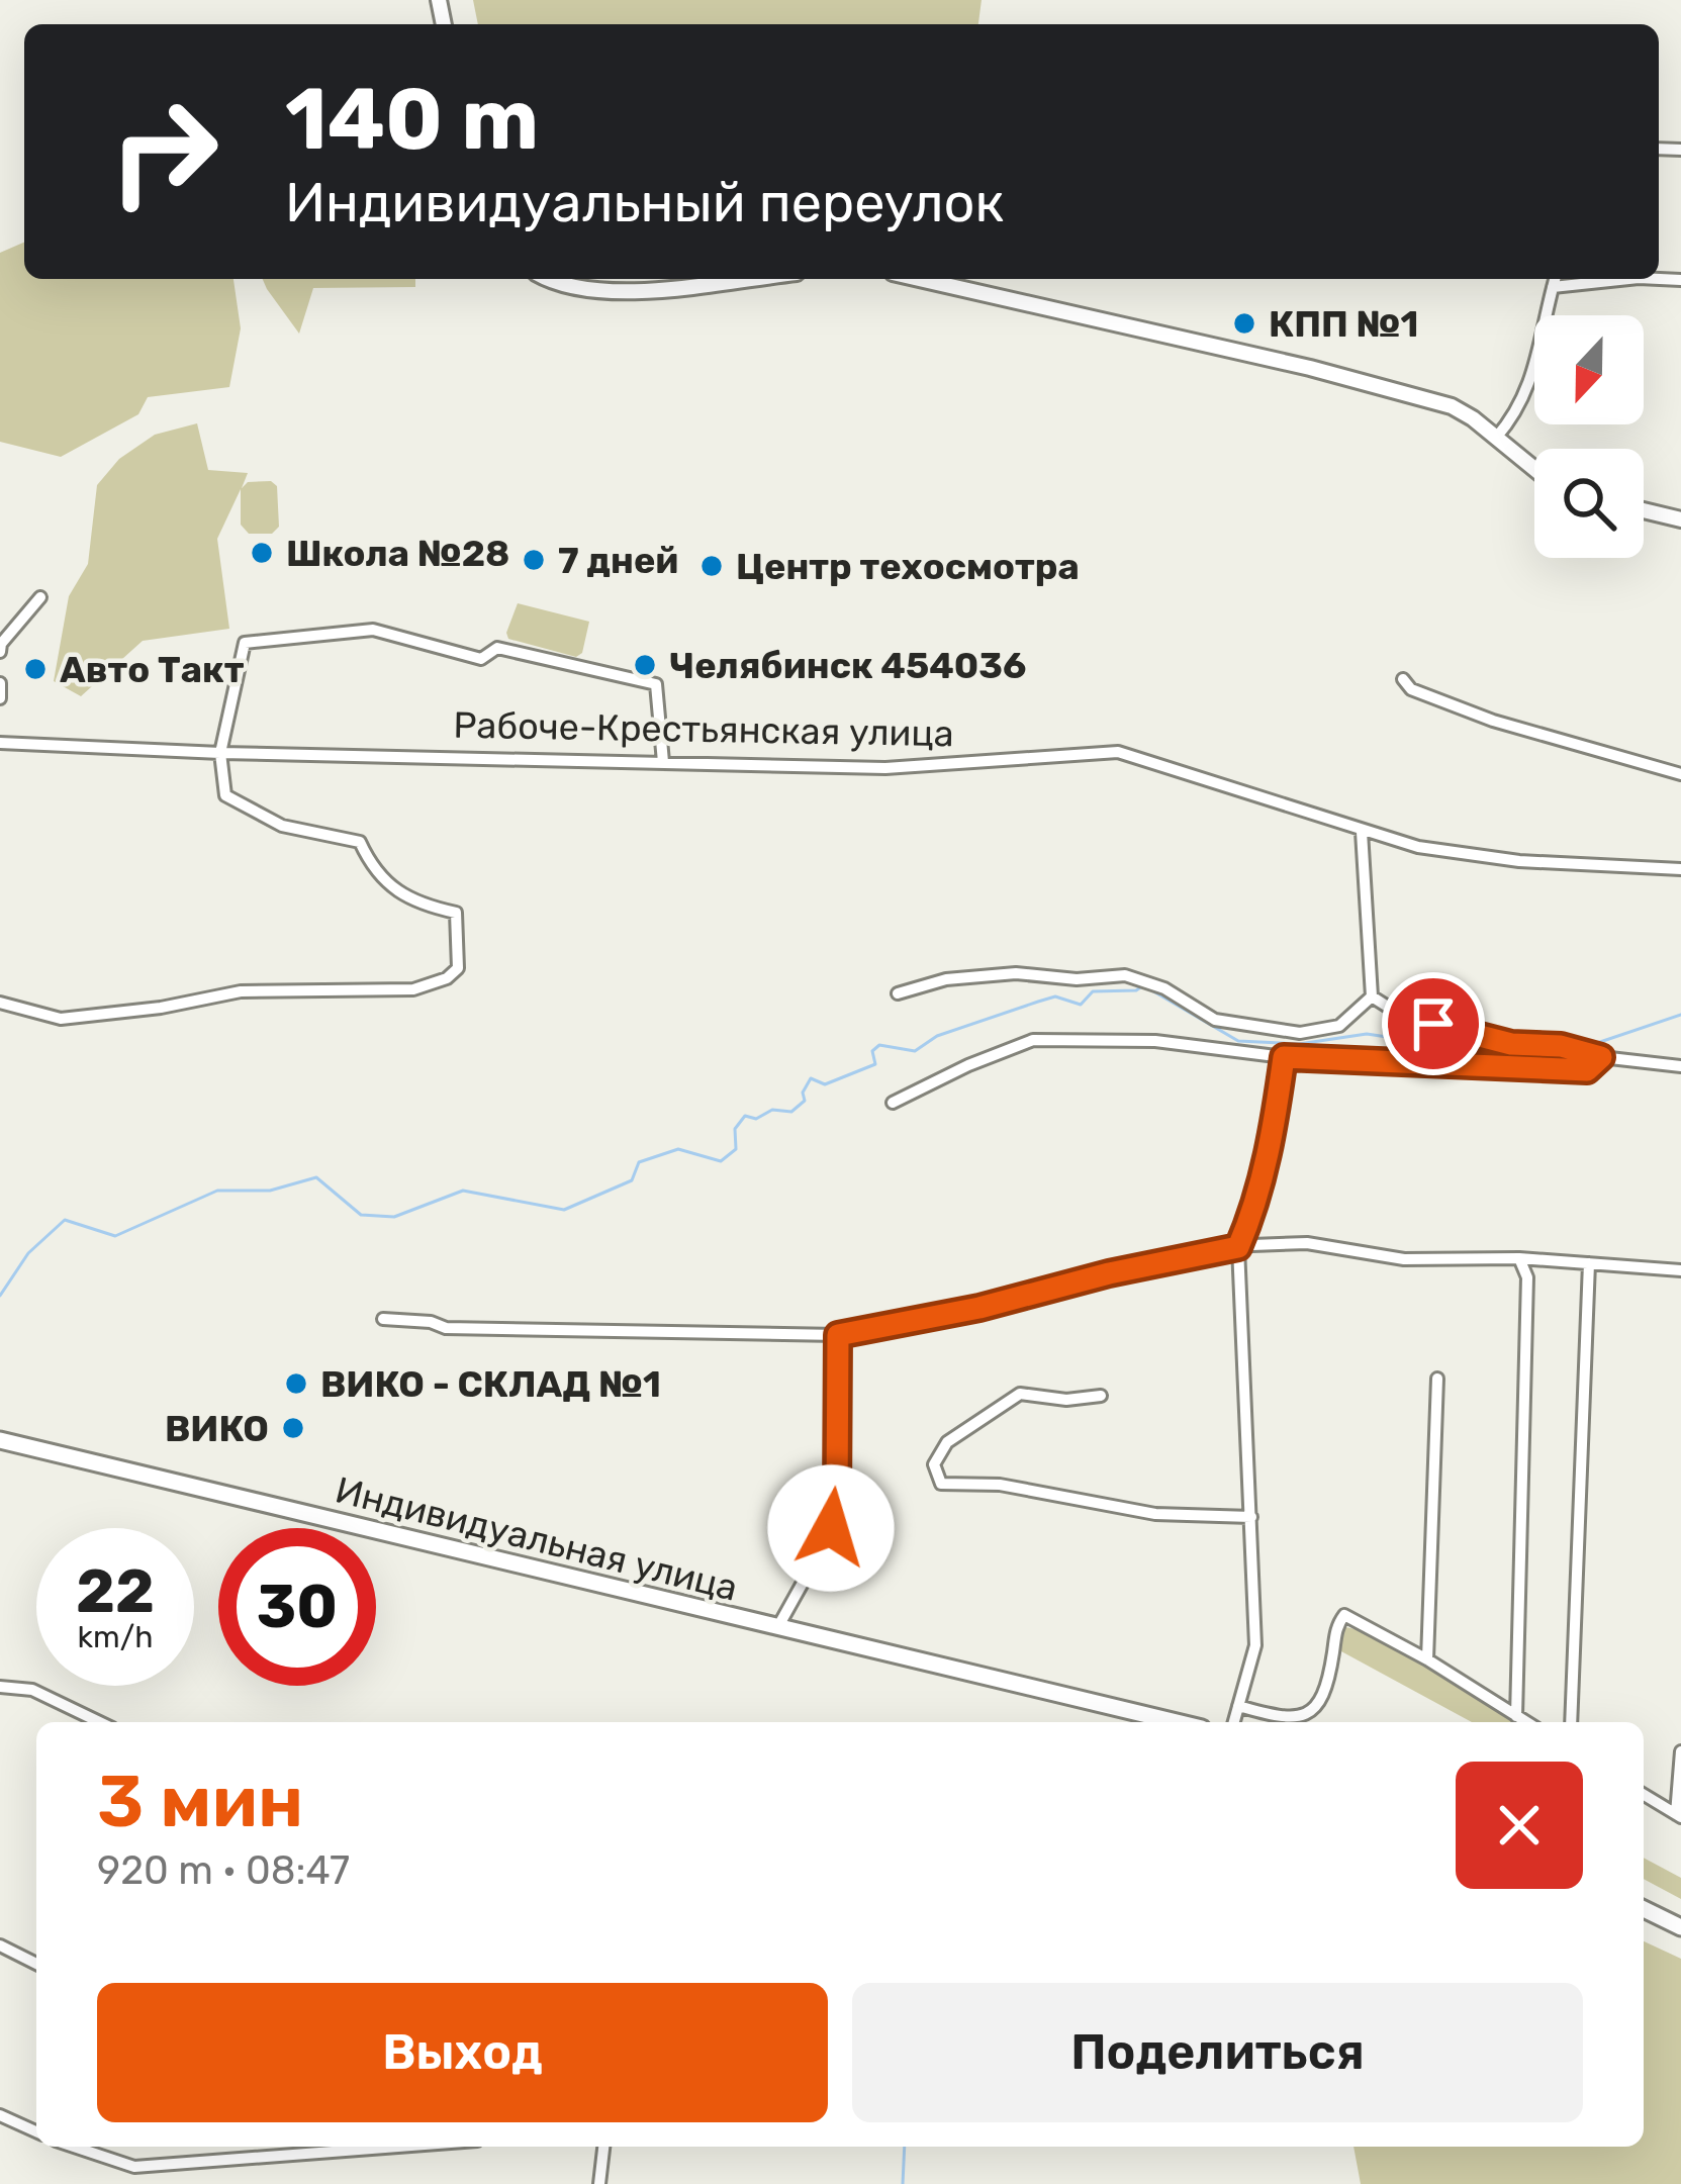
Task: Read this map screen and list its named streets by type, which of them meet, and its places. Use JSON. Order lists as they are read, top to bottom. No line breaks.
{"streets":{"main road":["Индивидуальная улица"],"street":["Рабоче-Крестьянская улица"]},"places":["КПП №1","Школа №28","7 дней","Центр техосмотра","Челябинск 454036","Авто Такт","ВИКО - СКЛАД №1","ВИКО"],"north":"bottom","page":{"turn":["140 m","Индивидуальный переулок"],"speed":"22 km/h","limit":"30","heading":["3 мин","920 m · 08:47"],"buttons":["Выход","Поделиться"]}}
